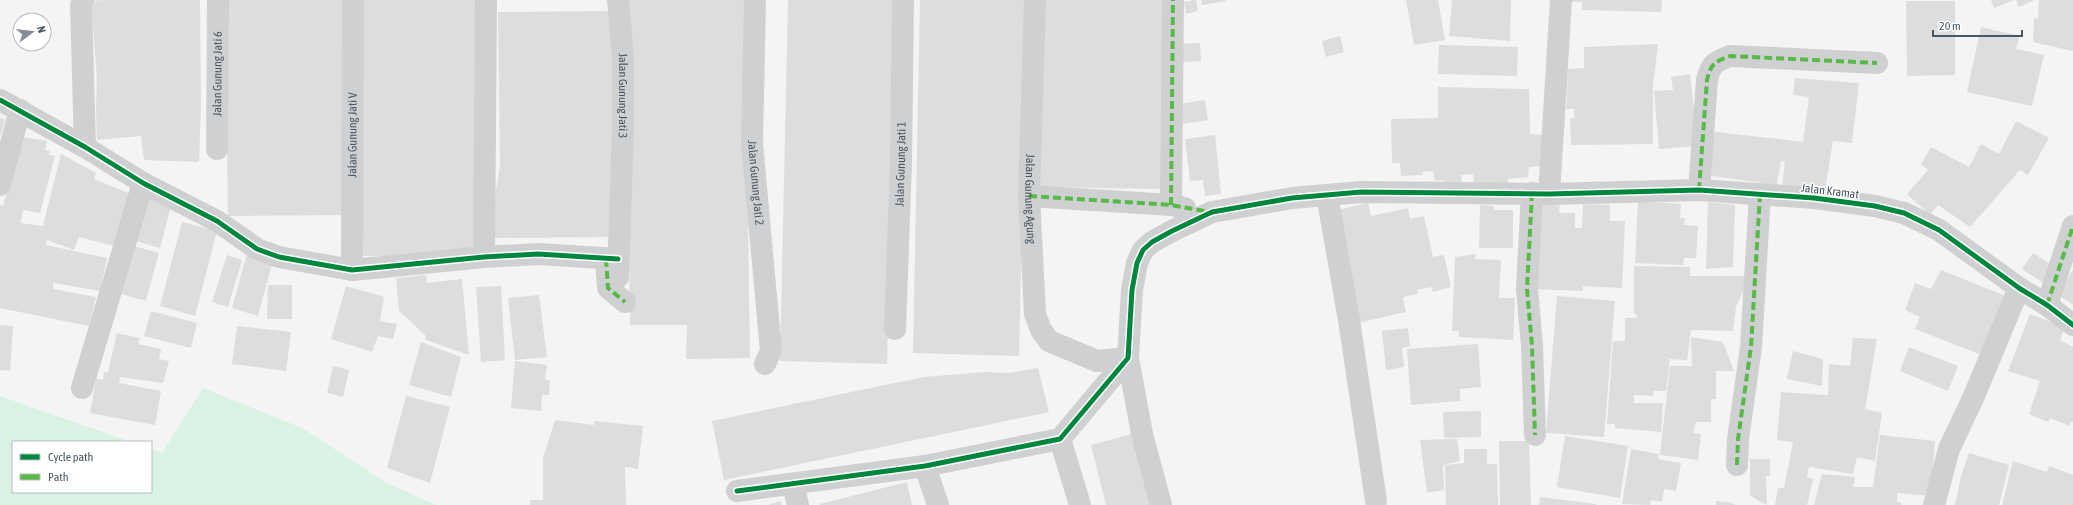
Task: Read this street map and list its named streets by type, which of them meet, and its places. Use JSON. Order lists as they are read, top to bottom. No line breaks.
{"streets":{"street":["Jalan Gunung Jati 6","Jalan Gunung Jati 3","Jalan Gunung Jati V","Jalan Gunung Jati 1","Jalan Gunung Jati 2","Jalan Kramat","Jalan Gunung Agung"]},"legend":["Cycle path","Path"],"scale_bar":"20 m","north":"right"}
